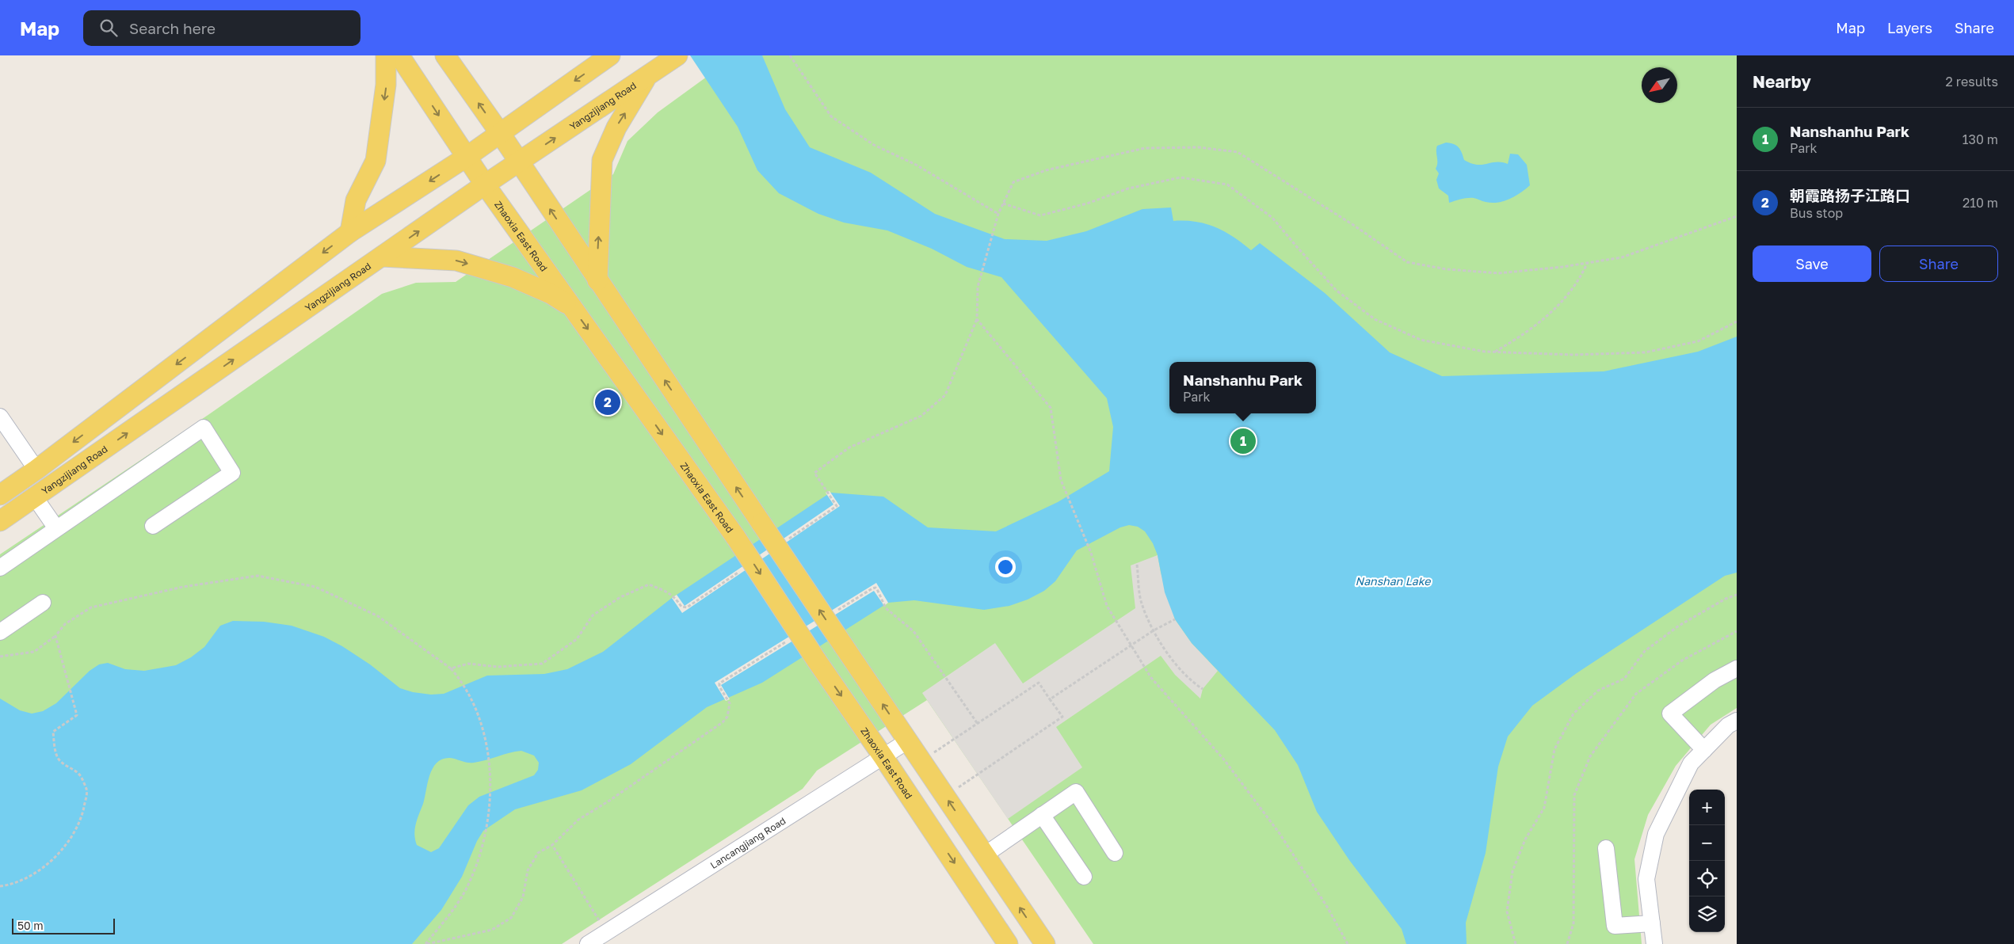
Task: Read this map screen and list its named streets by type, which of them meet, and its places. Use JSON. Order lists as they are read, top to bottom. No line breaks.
{"streets":{"main road":["Yangzijiang Road","Zhaoxia East Road"],"street":["Lancangjiang Road"]},"crossings":[["Yangzijiang Road","Zhaoxia East Road"],["Zhaoxia East Road","Lancangjiang Road"]],"water":["Nanshan Lake"],"scale_bar":"50 m","north":"bottom left","page":{"header":"Map","search":"Search here","nav":["Map","Layers","Share"],"heading":["Nearby","2 results"],"list":[{"mark":"1","name":"Nanshanhu Park","note":"Park","value":"130 m"},{"mark":"2","name":"朝霞路扬子江路口","note":"Bus stop","value":"210 m"}],"buttons":["Save","Share"],"popup":["Nanshanhu Park","Park"],"pins":["2","1"],"map_buttons":["+","−"],"scale":"50 m"}}
